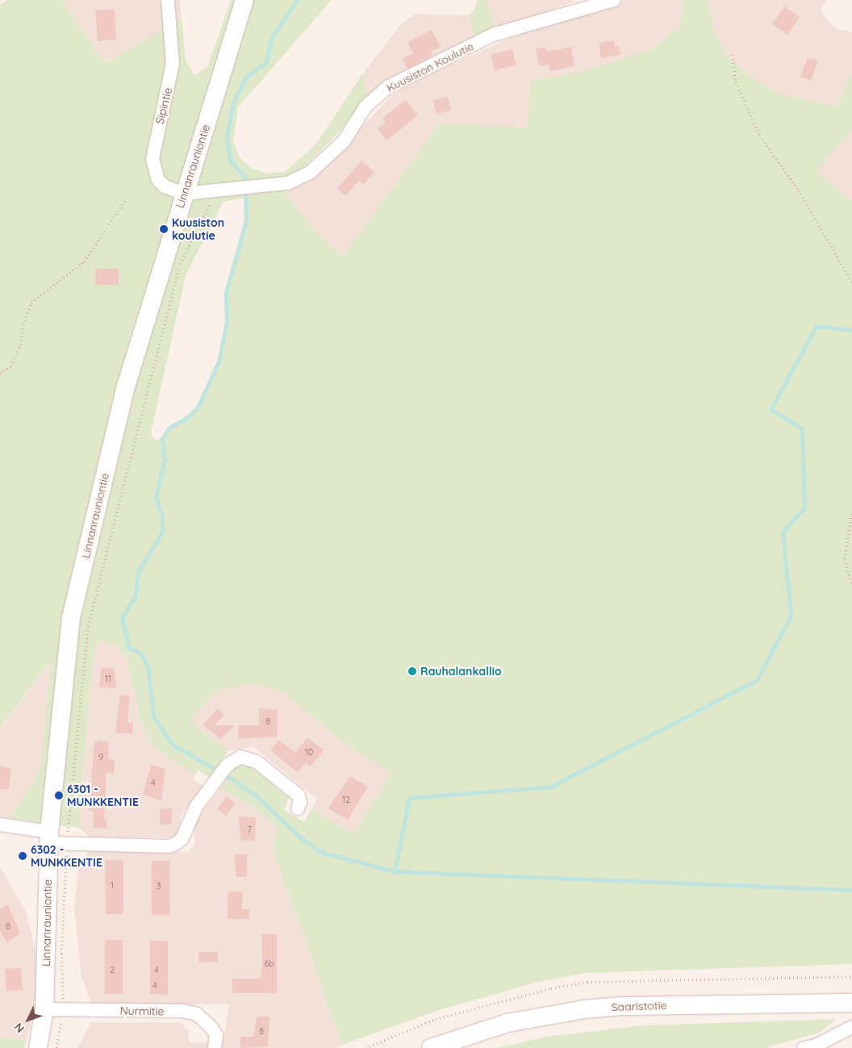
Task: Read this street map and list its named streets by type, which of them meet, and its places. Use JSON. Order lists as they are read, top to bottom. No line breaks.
{"streets":{"street":["Kuusiston Koulutie","Sipintie","Linnanrauniontie","Saaristotie","Nurmitie"]},"crossings":[["Kuusiston Koulutie","Sipintie"],["Kuusiston Koulutie","Linnanrauniontie"],["Sipintie","Linnanrauniontie"],["Linnanrauniontie","Nurmitie"]],"places":["Kuusiston koulutie","Rauhalankallio","6301 - MUNKKENTIE","6302 - MUNKKENTIE"],"house_numbers":["11","8","10","9","4","12","7","1","3","8","6b","2","4","4","8"],"north":"bottom left"}
